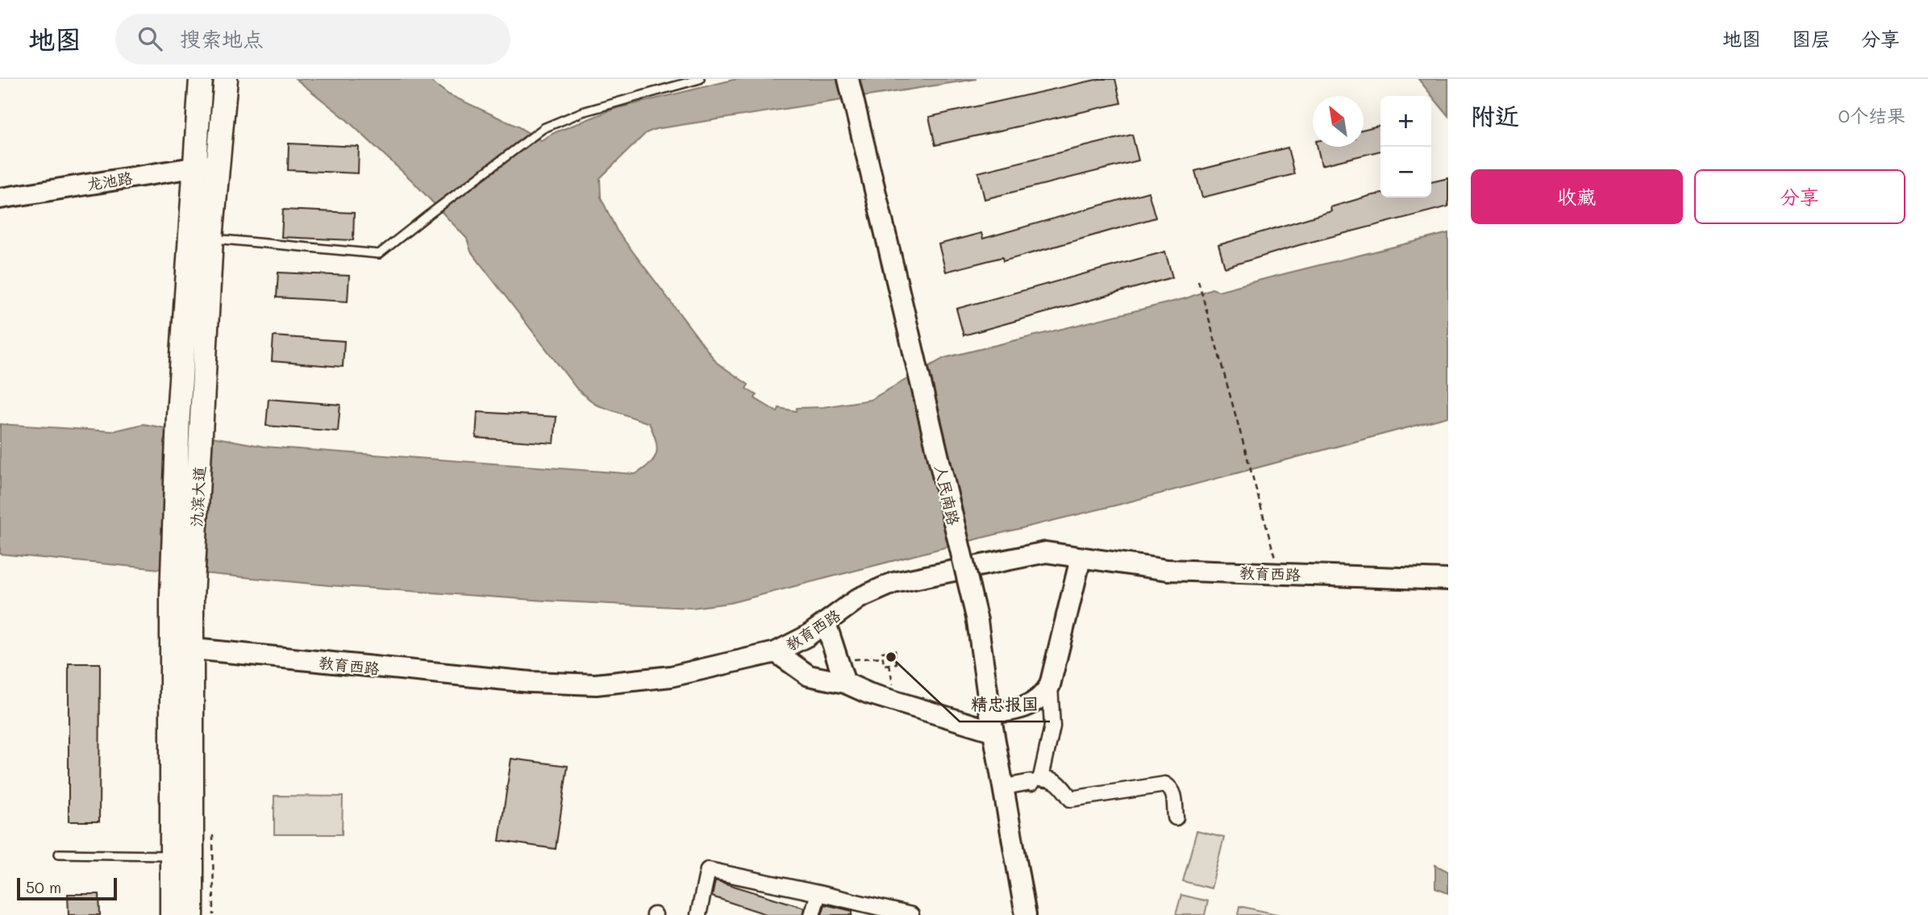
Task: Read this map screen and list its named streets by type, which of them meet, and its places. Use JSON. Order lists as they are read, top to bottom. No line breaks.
{"streets":{"main road":["氿滨大道"],"street":["龙池路","人民南路","教育西路"]},"crossings":[["龙池路","氿滨大道"],["氿滨大道","教育西路"]],"places":["精忠报国"],"scale_bar":"50 m","north":"top left","page":{"header":"地图","search":"搜索地点","nav":["地图","图层","分享"],"heading":["附近","0个结果"],"map_buttons":["+","−"],"buttons":["收藏","分享"],"scale":"50 m"}}
